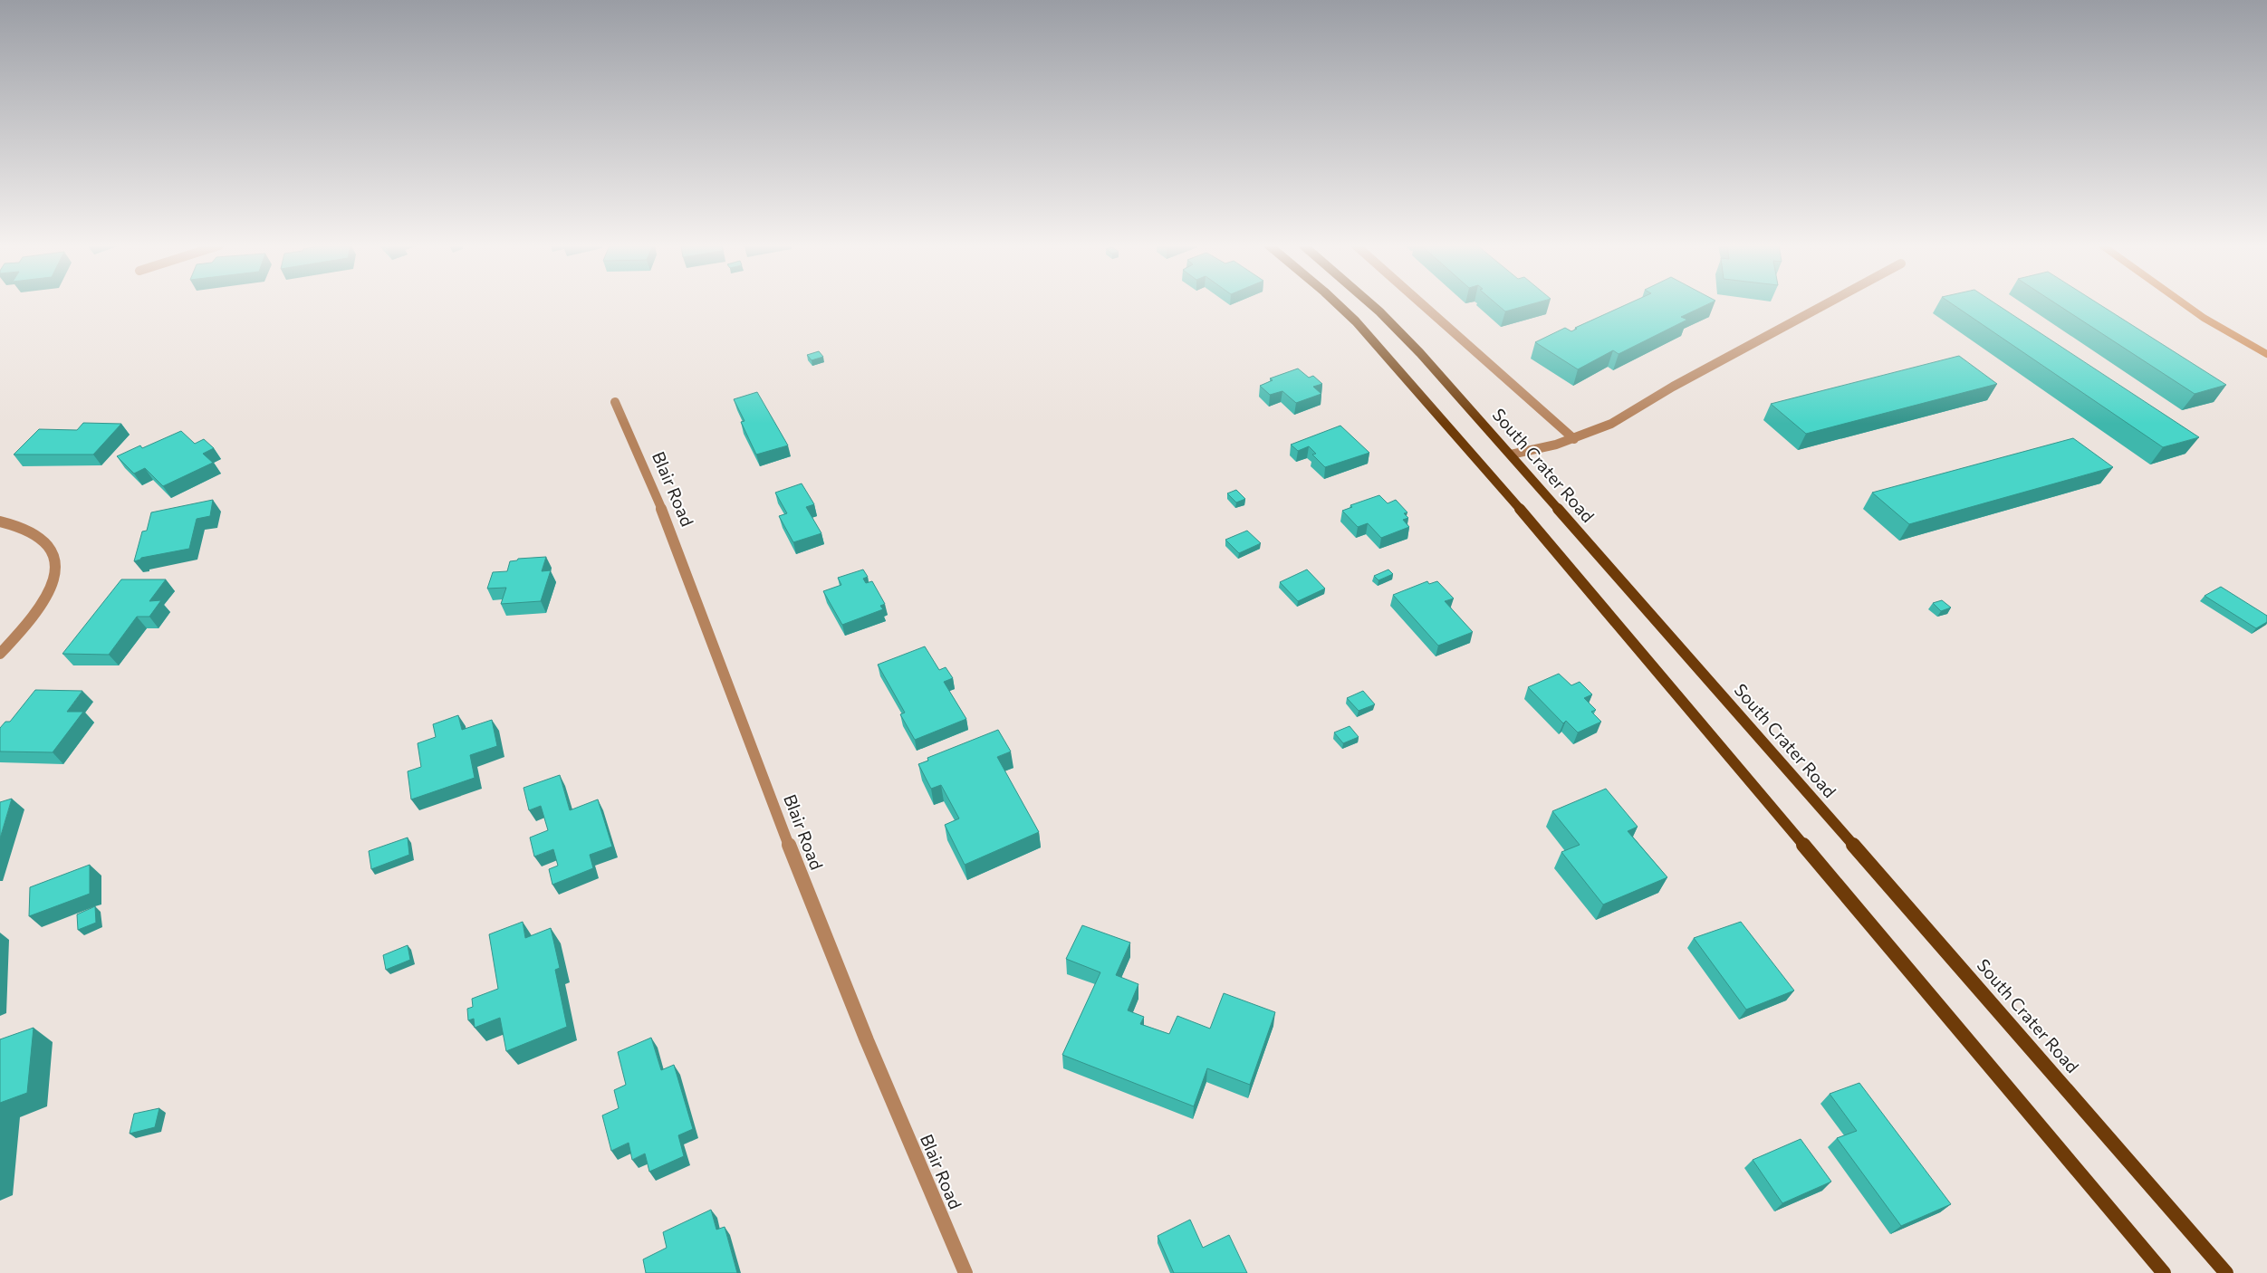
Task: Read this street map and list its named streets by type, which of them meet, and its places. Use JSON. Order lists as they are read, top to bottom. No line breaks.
{"streets":{"main road":["South Crater Road"],"street":["Blair Road"]}}
